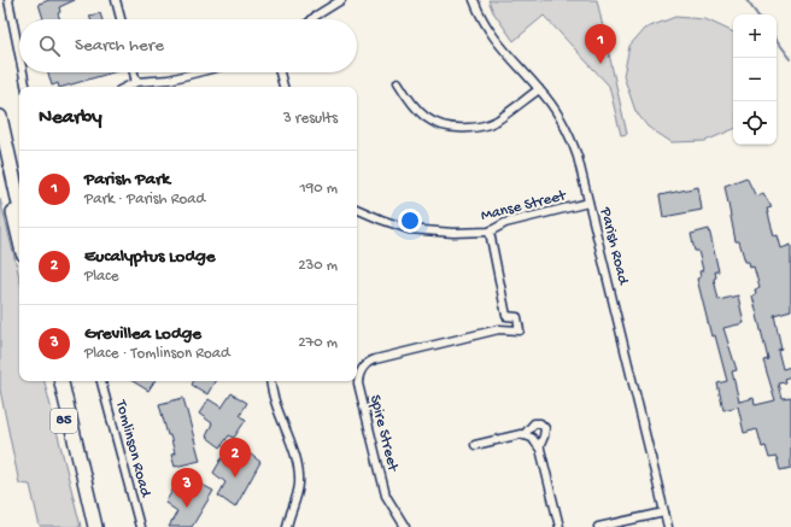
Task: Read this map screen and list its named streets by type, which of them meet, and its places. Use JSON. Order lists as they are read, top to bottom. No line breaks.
{"streets":{"highway":["85"],"street":["Manse Street","Parish Road","Spire Street","Tomlinson Road"]},"crossings":[["Manse Street","Parish Road"]],"page":{"map_buttons":["+","−"],"search":"Search here","pins":["1","2","3"],"heading":["Nearby","3 results"],"list":[{"mark":"1","name":"Parish Park","note":"Park · Parish Road","value":"190 m"},{"mark":"2","name":"Eucalyptus Lodge","note":"Place","value":"230 m"},{"mark":"3","name":"Grevillea Lodge","note":"Place · Tomlinson Road","value":"270 m"}]}}
